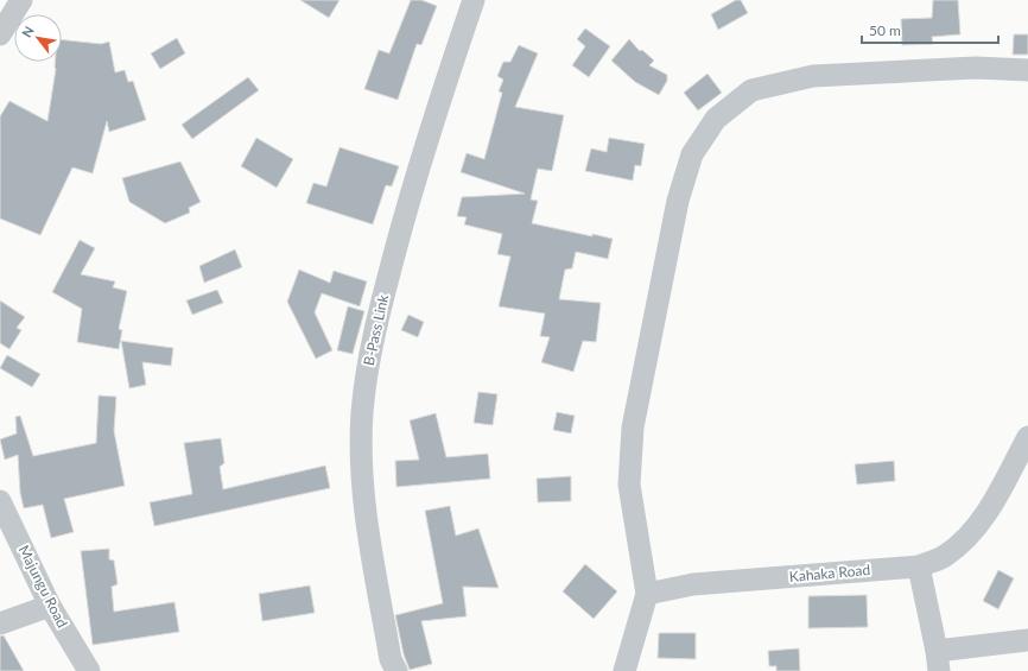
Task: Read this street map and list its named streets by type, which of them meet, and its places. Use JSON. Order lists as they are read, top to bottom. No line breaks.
{"streets":{"street":["B-Pass Link","Kahaka Road","Majungu Road"]},"scale_bar":"50 m","north":"top left"}
